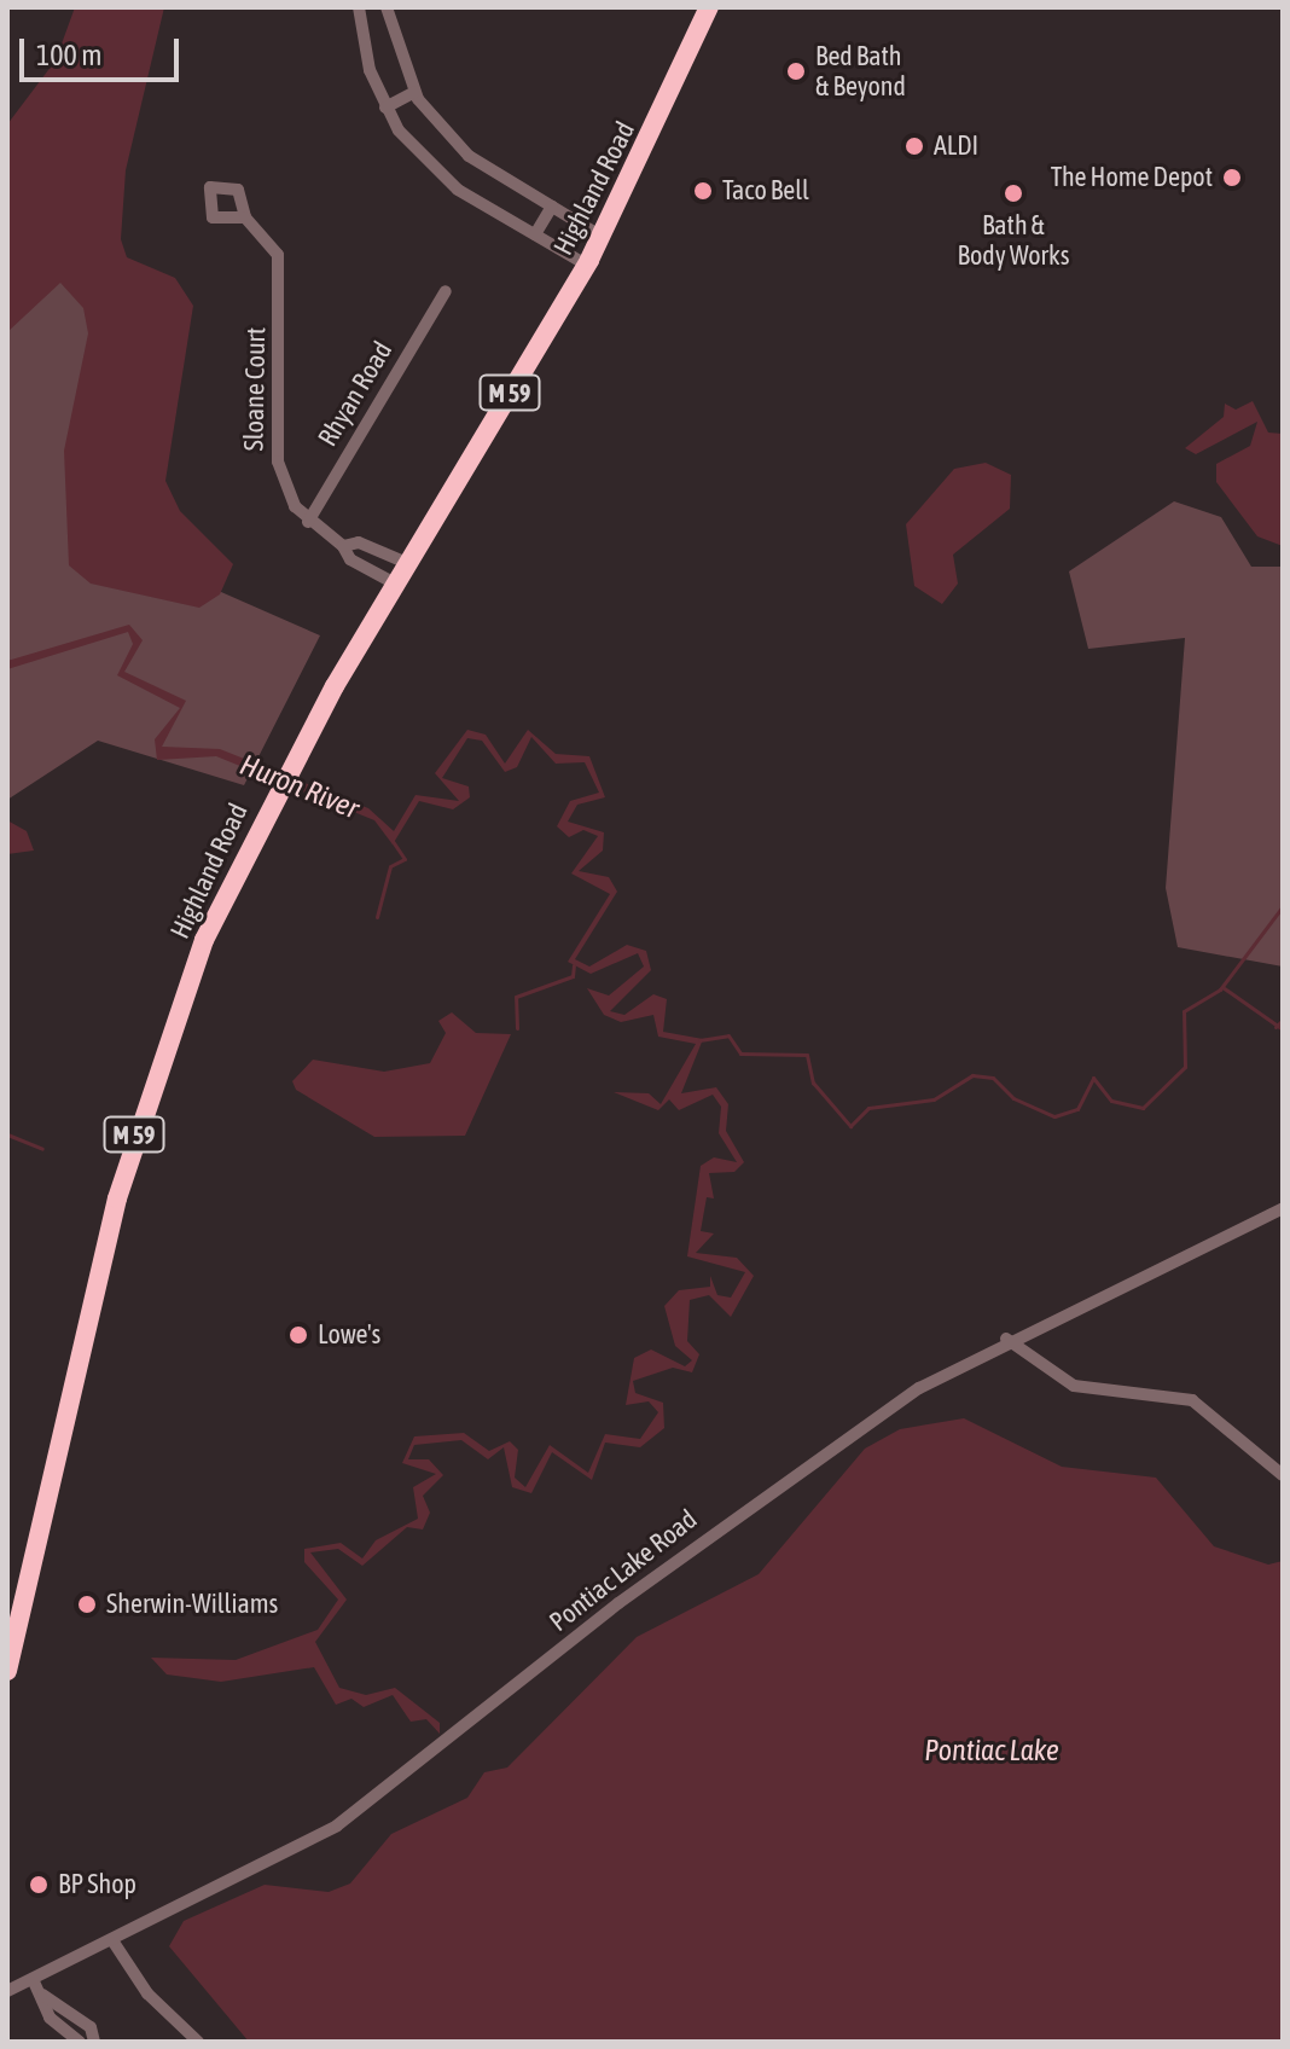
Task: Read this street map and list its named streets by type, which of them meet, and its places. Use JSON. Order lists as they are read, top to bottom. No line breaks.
{"streets":{"highway":["Highland Road","M 59"],"street":["Sloane Court","Rhyan Road","Pontiac Lake Road"]},"crossings":[["Highland Road","Sloane Court"],["Sloane Court","Rhyan Road"]],"water":["Huron River","Pontiac Lake"],"places":["Bed Bath & Beyond","ALDI","The Home Depot","Taco Bell","Bath & Body Works","Lowe's","Sherwin-Williams","BP Shop"],"scale_bar":"100 m"}
